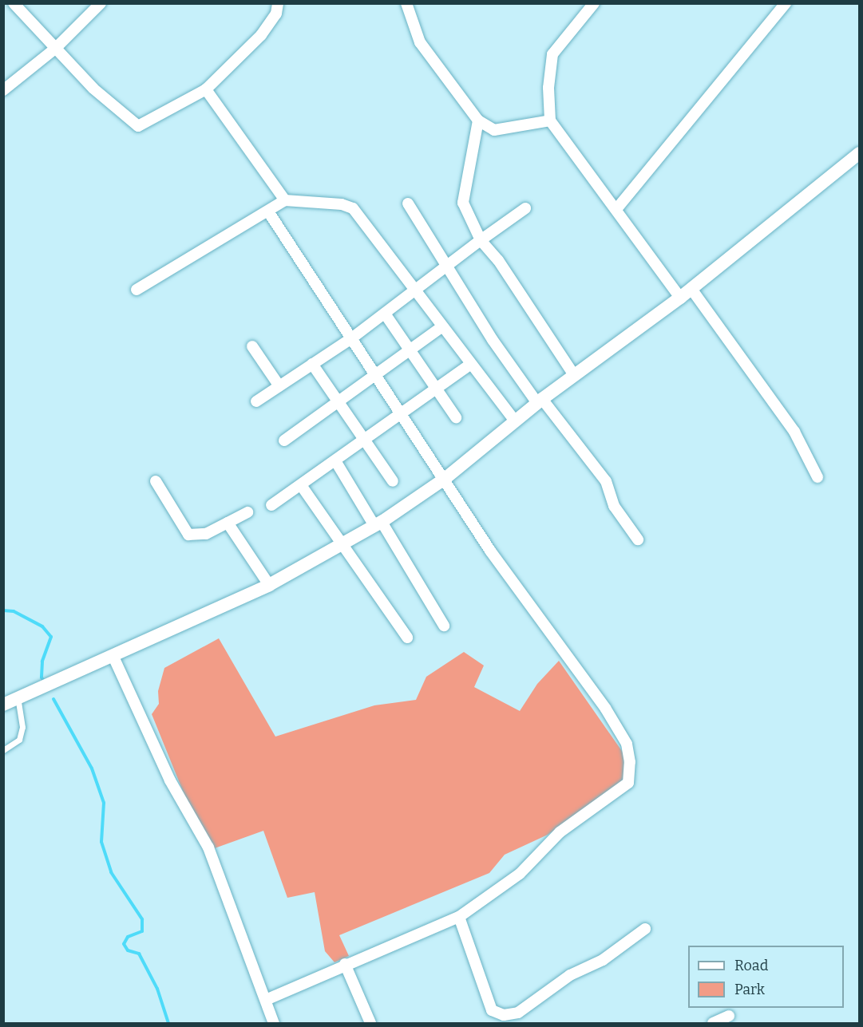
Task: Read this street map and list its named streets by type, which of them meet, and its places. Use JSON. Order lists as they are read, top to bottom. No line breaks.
{"legend":["Road","Park"]}
